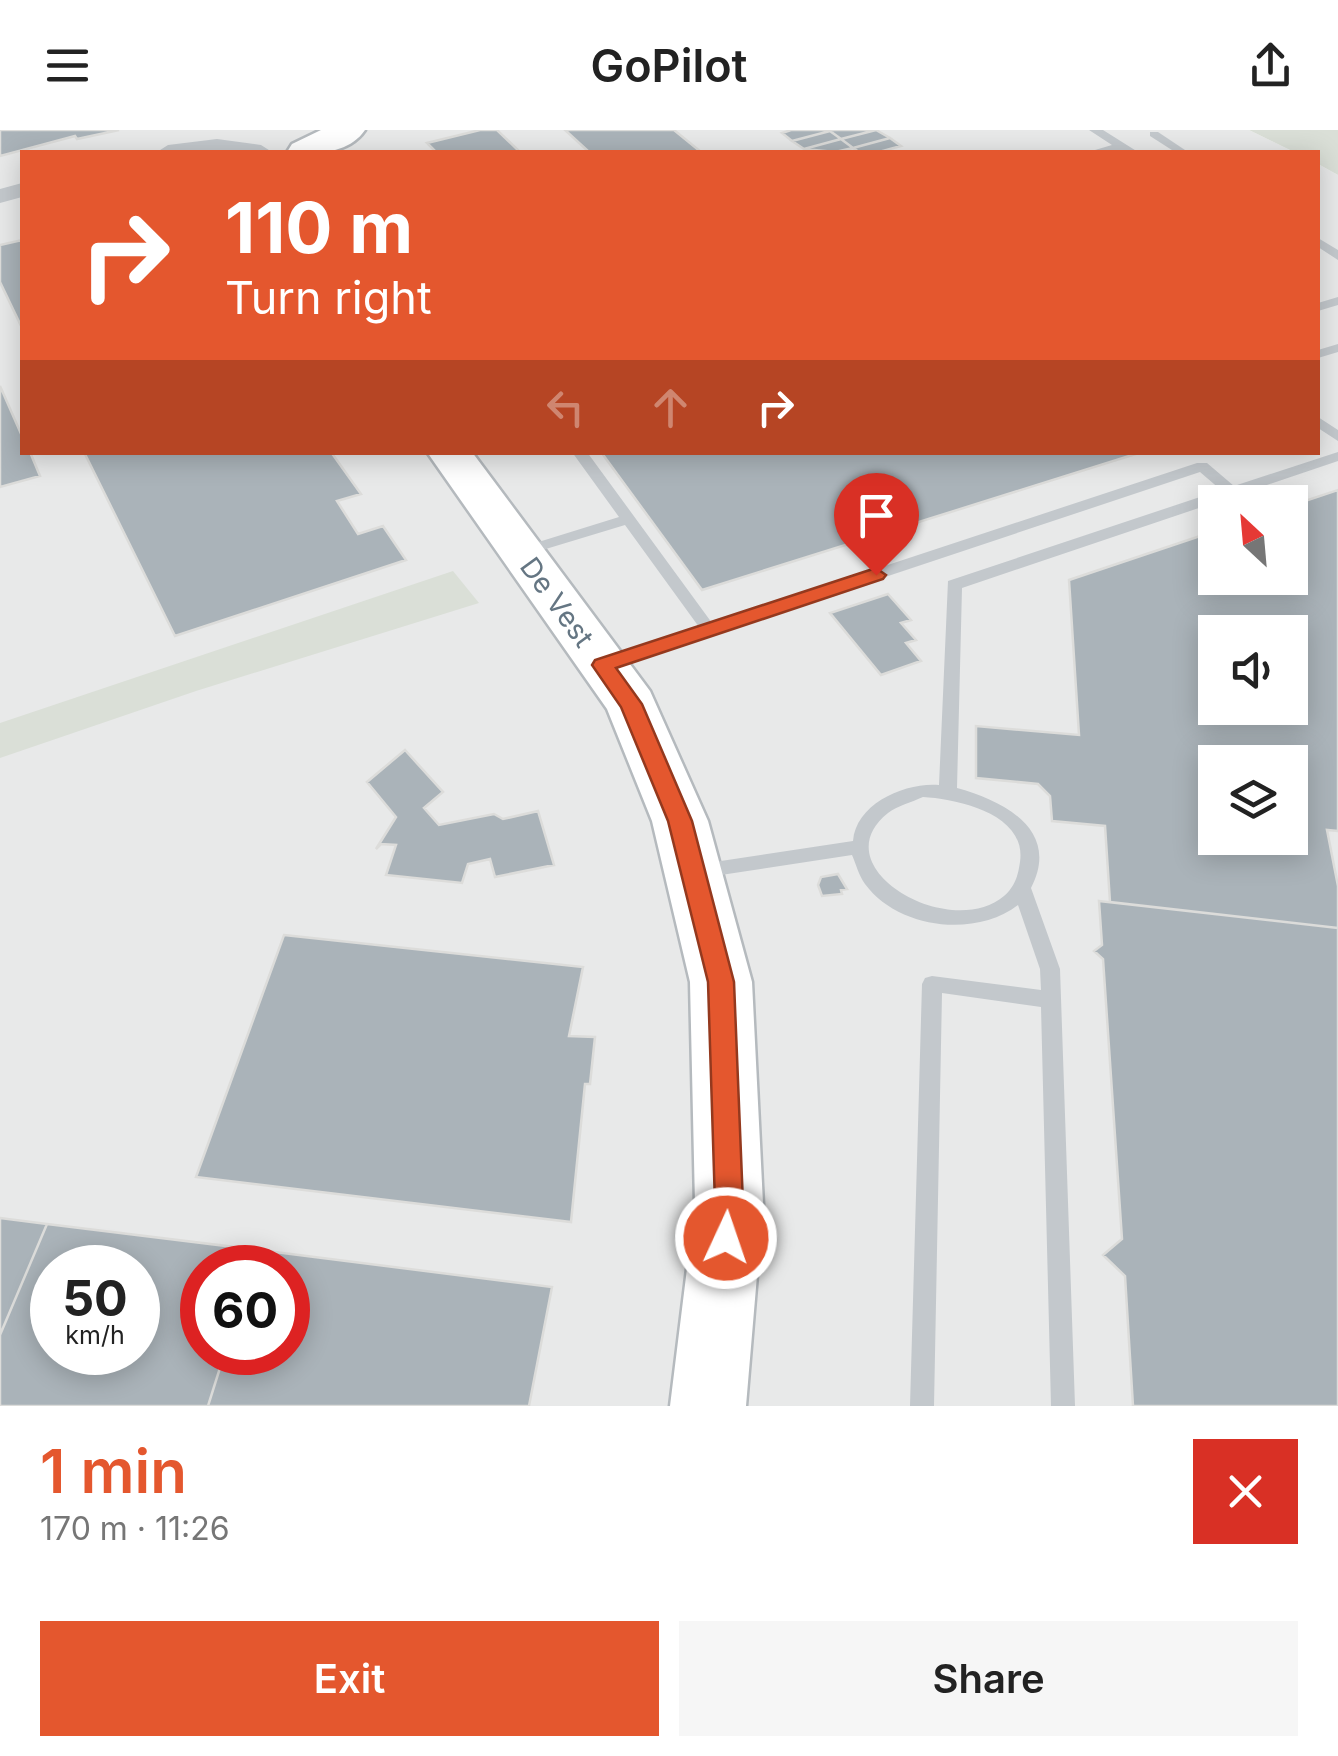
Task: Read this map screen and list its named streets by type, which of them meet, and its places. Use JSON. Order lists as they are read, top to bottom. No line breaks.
{"streets":{"main road":["De Vest"]},"north":"top left","page":{"header":"GoPilot","turn":["110 m","Turn right"],"speed":"50 km/h","limit":"60","heading":["1 min","170 m · 11:26"],"buttons":["Exit","Share"]}}
